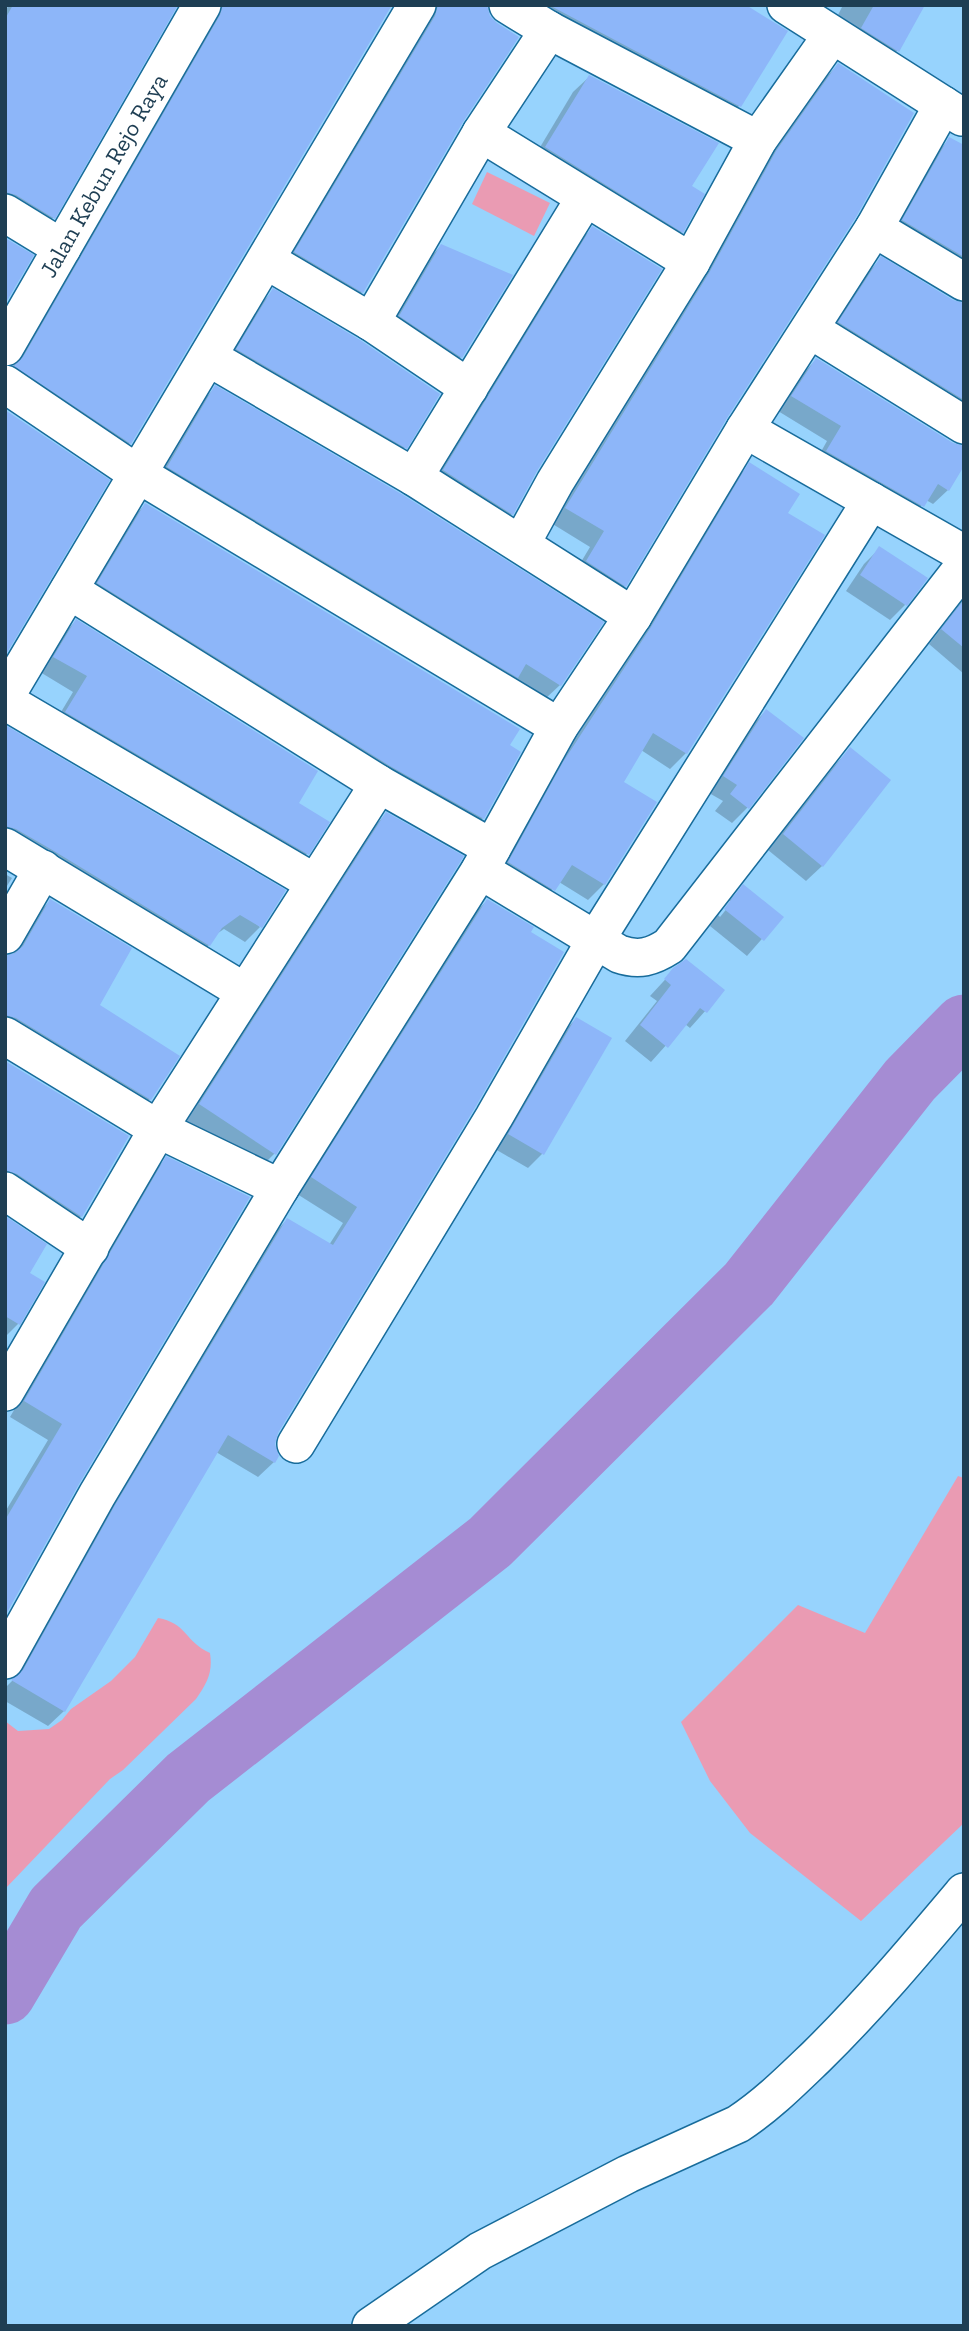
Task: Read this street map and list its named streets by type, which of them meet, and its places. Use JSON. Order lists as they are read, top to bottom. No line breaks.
{"streets":{"street":["Jalan Kebun Rejo Raya"]}}
